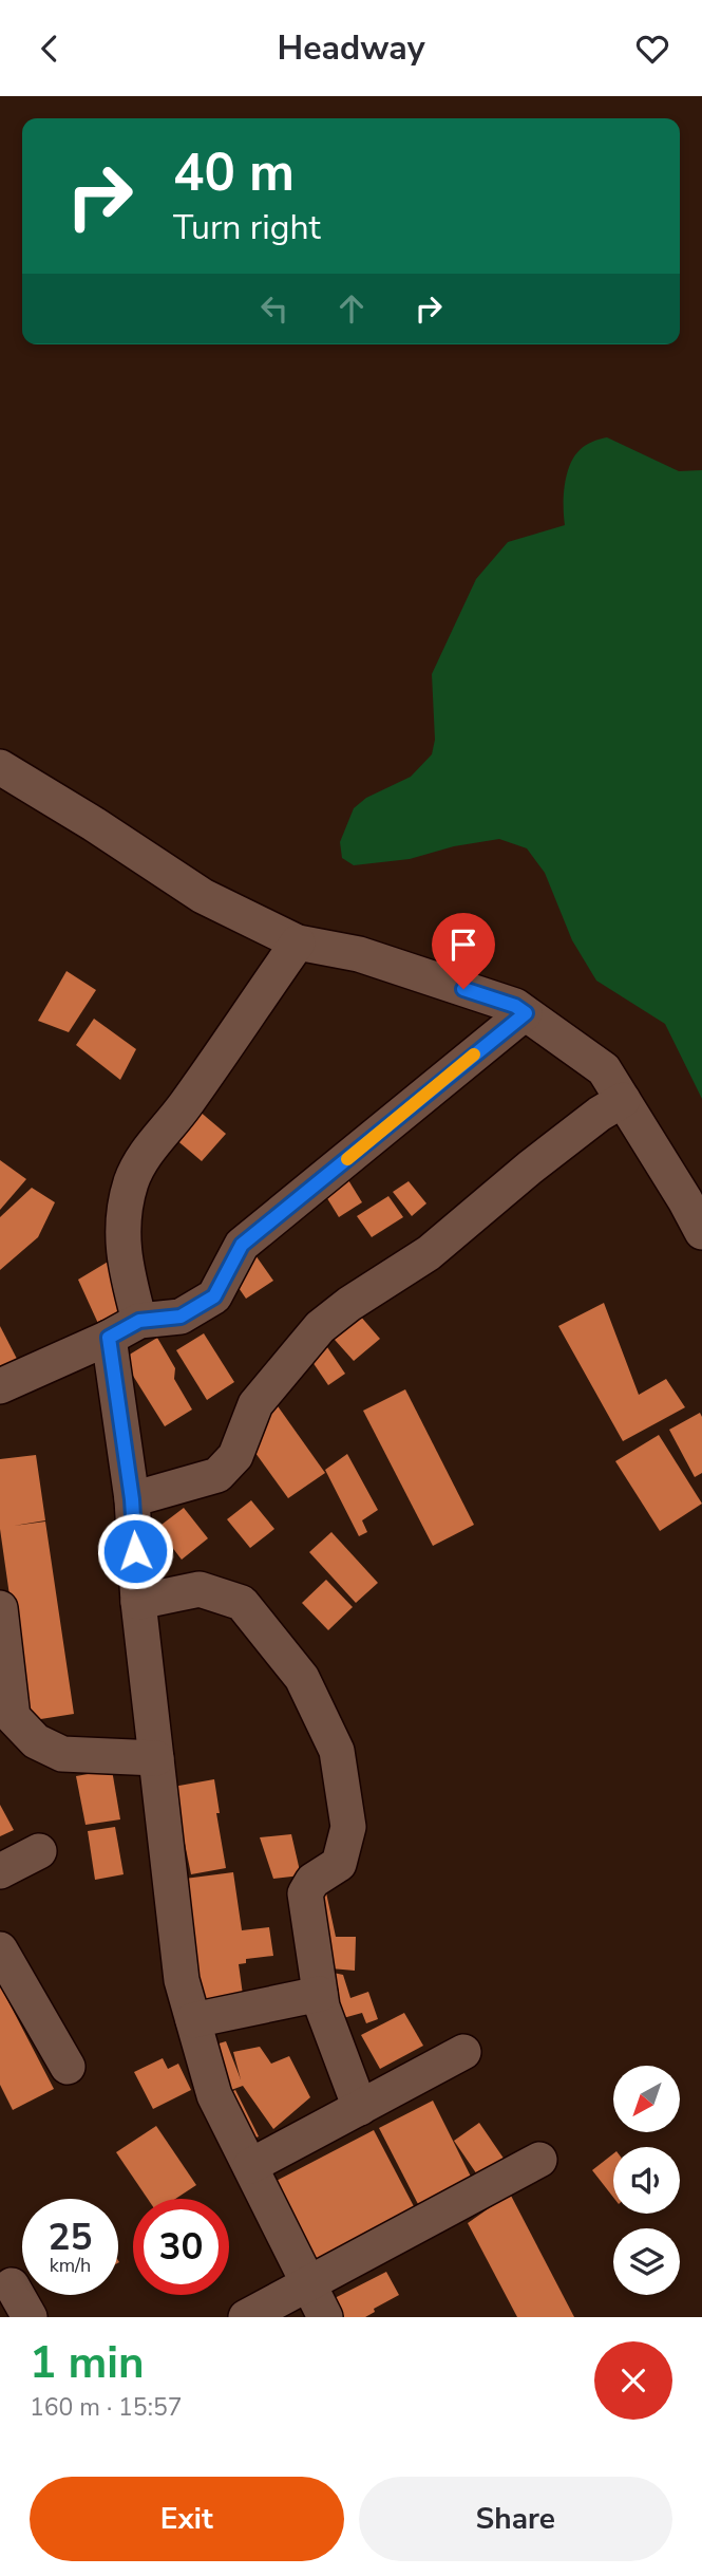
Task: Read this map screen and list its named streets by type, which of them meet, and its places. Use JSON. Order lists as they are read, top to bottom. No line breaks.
{"north":"bottom left","page":{"header":"Headway","turn":["40 m","Turn right"],"speed":"25 km/h","limit":"30","heading":["1 min","160 m · 15:57"],"buttons":["Exit","Share"]}}
